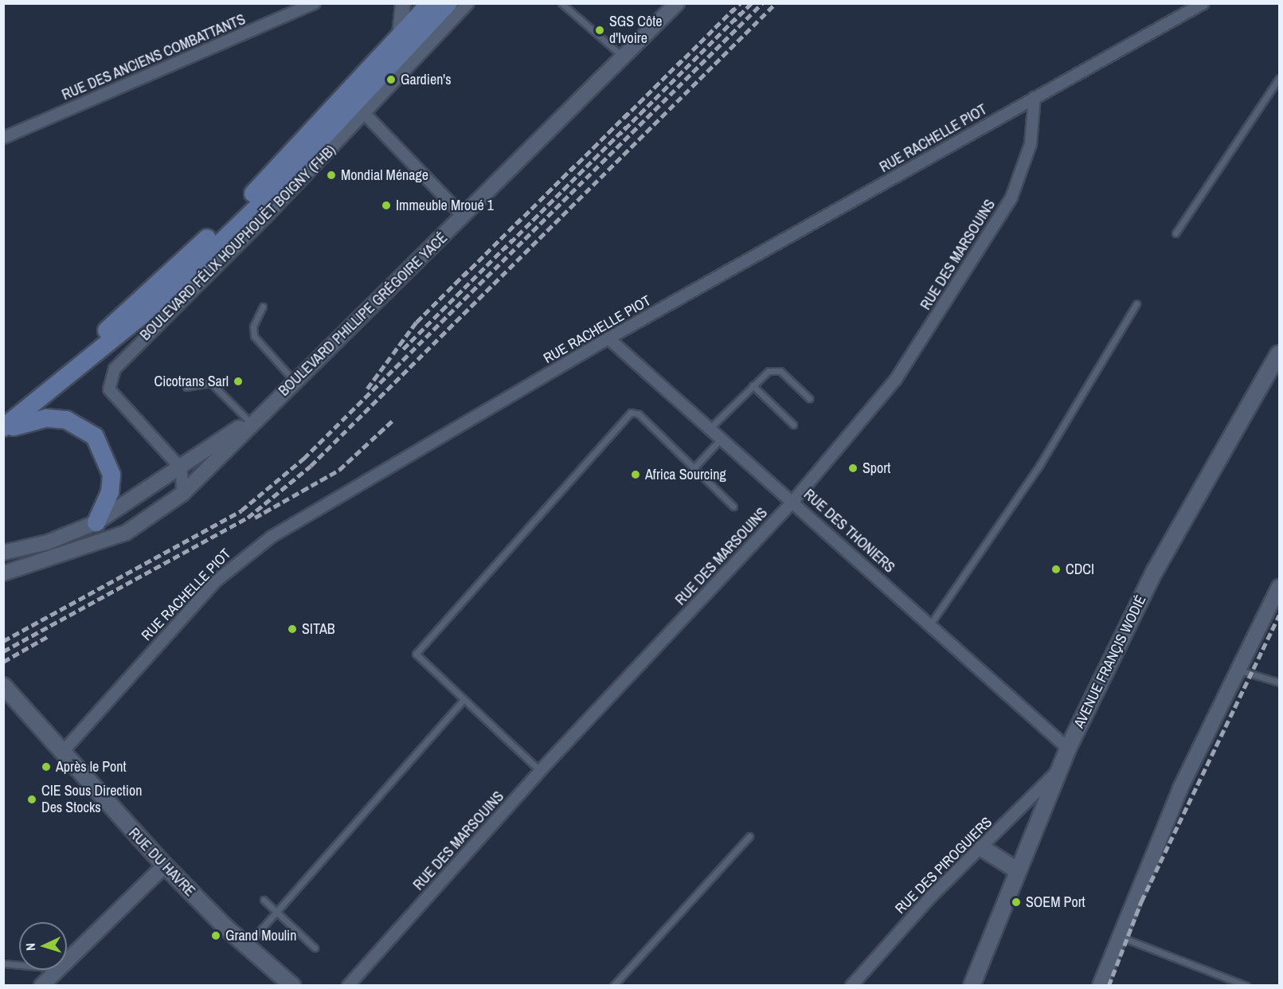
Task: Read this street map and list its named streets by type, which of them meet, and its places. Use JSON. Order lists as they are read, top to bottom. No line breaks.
{"streets":{"main road":["BOULEVARD FÉLIX HOUPHOUËT BOIGNY (FHB)","AVENUE FRANÇIS WODIÉ","RUE DU HAVRE"],"street":["RUE DES ANCIENS COMBATTANTS","RUE RACHELLE PIOT","RUE DES MARSOUINS","BOULEVARD PHILLIPE GRÉGOIRE YACÉ","RUE DES THONIERS","RUE DES PIROGUIERS"]},"crossings":[["RUE RACHELLE PIOT","RUE DES MARSOUINS"],["RUE RACHELLE PIOT","RUE DES THONIERS"],["RUE RACHELLE PIOT","RUE DU HAVRE"],["BOULEVARD FÉLIX HOUPHOUËT BOIGNY (FHB)","BOULEVARD PHILLIPE GRÉGOIRE YACÉ"],["RUE DES MARSOUINS","RUE DES THONIERS"],["RUE DES THONIERS","AVENUE FRANÇIS WODIÉ"],["AVENUE FRANÇIS WODIÉ","RUE DES PIROGUIERS"]],"places":["SGS Côte d'Ivoire","Gardien's","Mondial Ménage","Immeuble Mroué 1","Cicotrans Sarl","Sport","Africa Sourcing","CDCI","SITAB","Après le Pont","CIE Sous Direction Des Stocks","SOEM Port","Grand Moulin"],"north":"left"}
